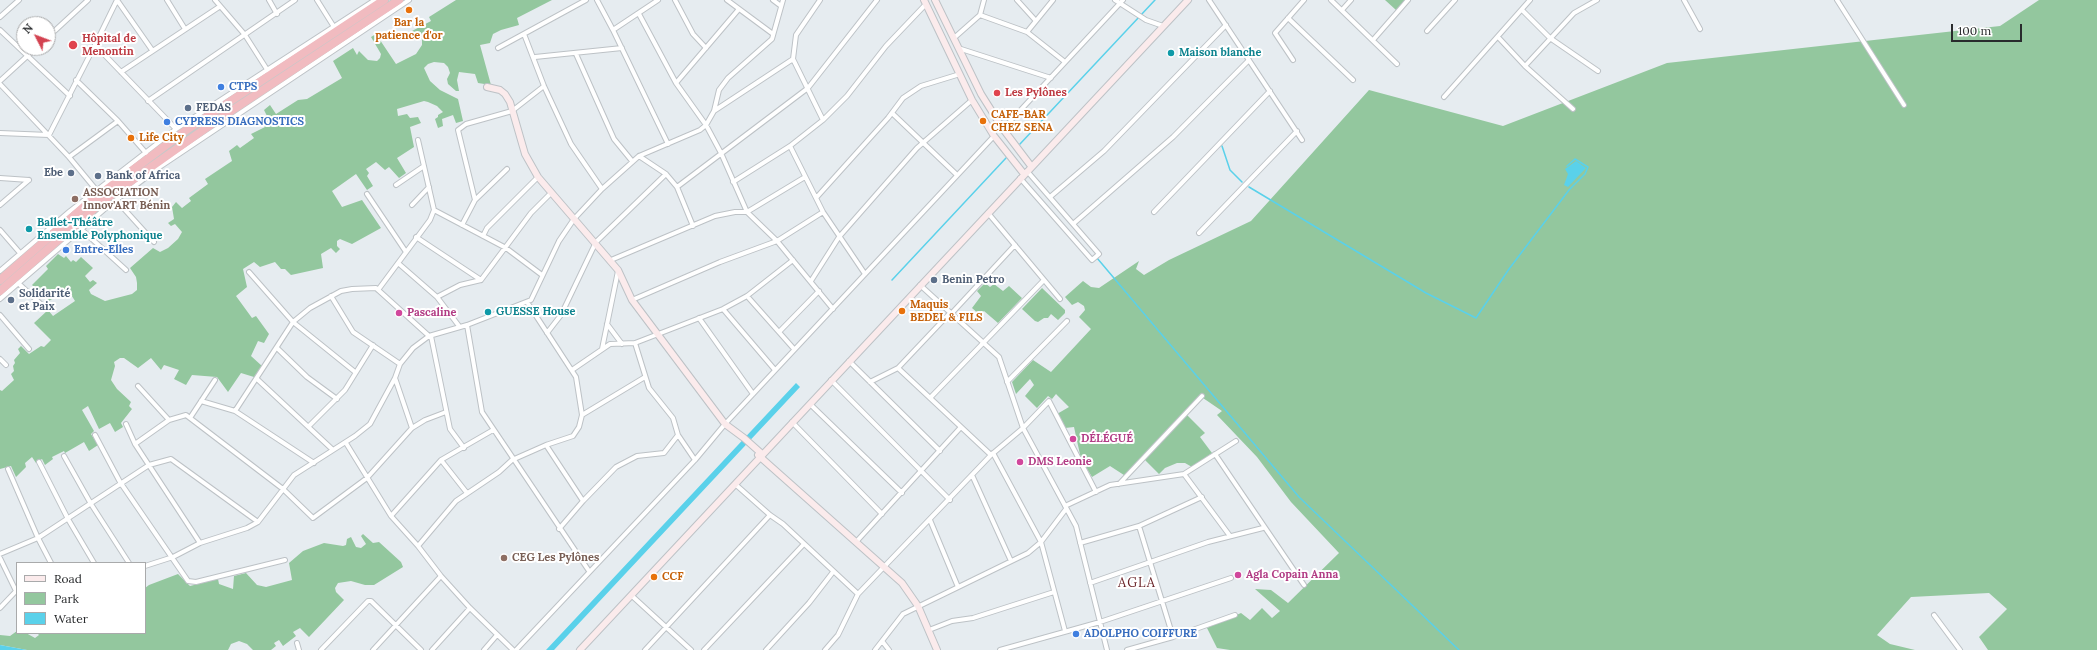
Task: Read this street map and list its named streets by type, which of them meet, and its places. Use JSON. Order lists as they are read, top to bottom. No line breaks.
{"districts":["AGLA"],"places":["Bar la patience d'or","Hôpital de Menontin","Maison blanche","CTPS","Les Pylônes","FEDAS","CAFE-BAR CHEZ SENA","CYPRESS DIAGNOSTICS","Life City","Ebe","Bank of Africa","ASSOCIATION Innov'ART Bénin","Ballet-Théâtre Ensemble Polyphonique","Entre-Elles","Benin Petro","Solidarité et Paix","Maquis BEDEL & FILS","GUESSE House","Pascaline","DÉLÉGUÉ","DMS Leonie","CEG Les Pylônes","Agla Copain Anna","CCF","ADOLPHO COIFFURE"],"legend":["Road","Park","Water"],"scale_bar":"100 m","north":"top left"}
